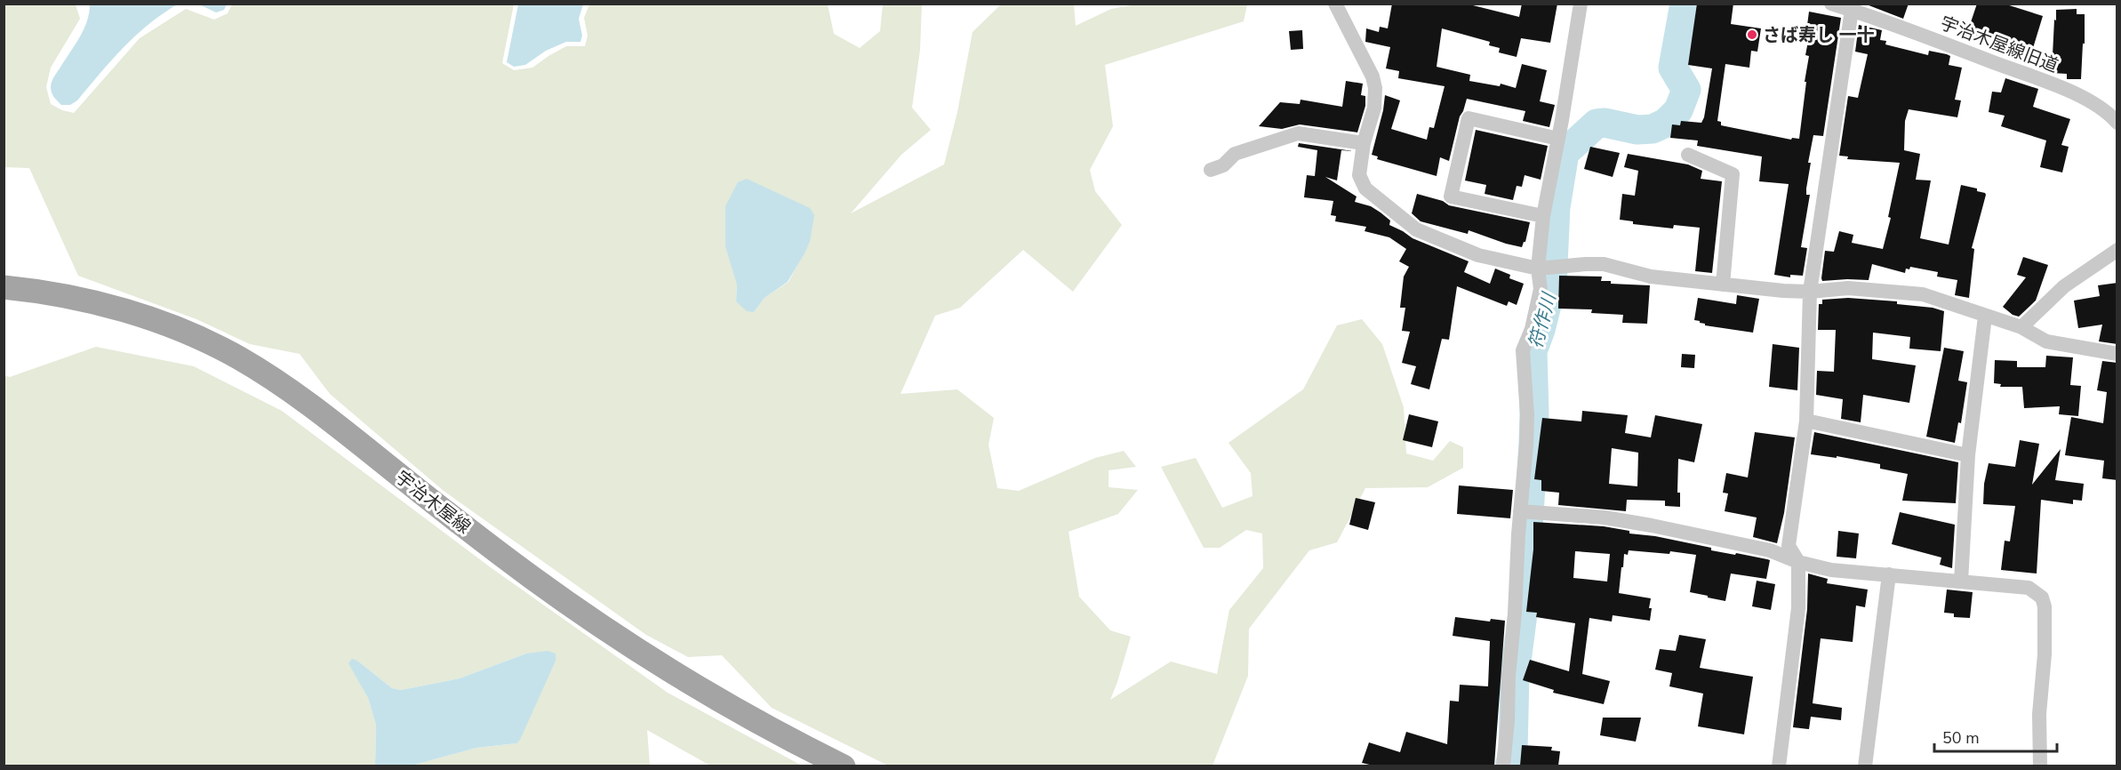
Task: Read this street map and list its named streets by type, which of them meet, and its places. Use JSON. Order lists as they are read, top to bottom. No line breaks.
{"streets":{"main road":["宇治木屋線"],"street":["宇治木屋線旧道"]},"water":["符作川"],"places":["さば寿し 一十"],"scale_bar":"50 m"}
